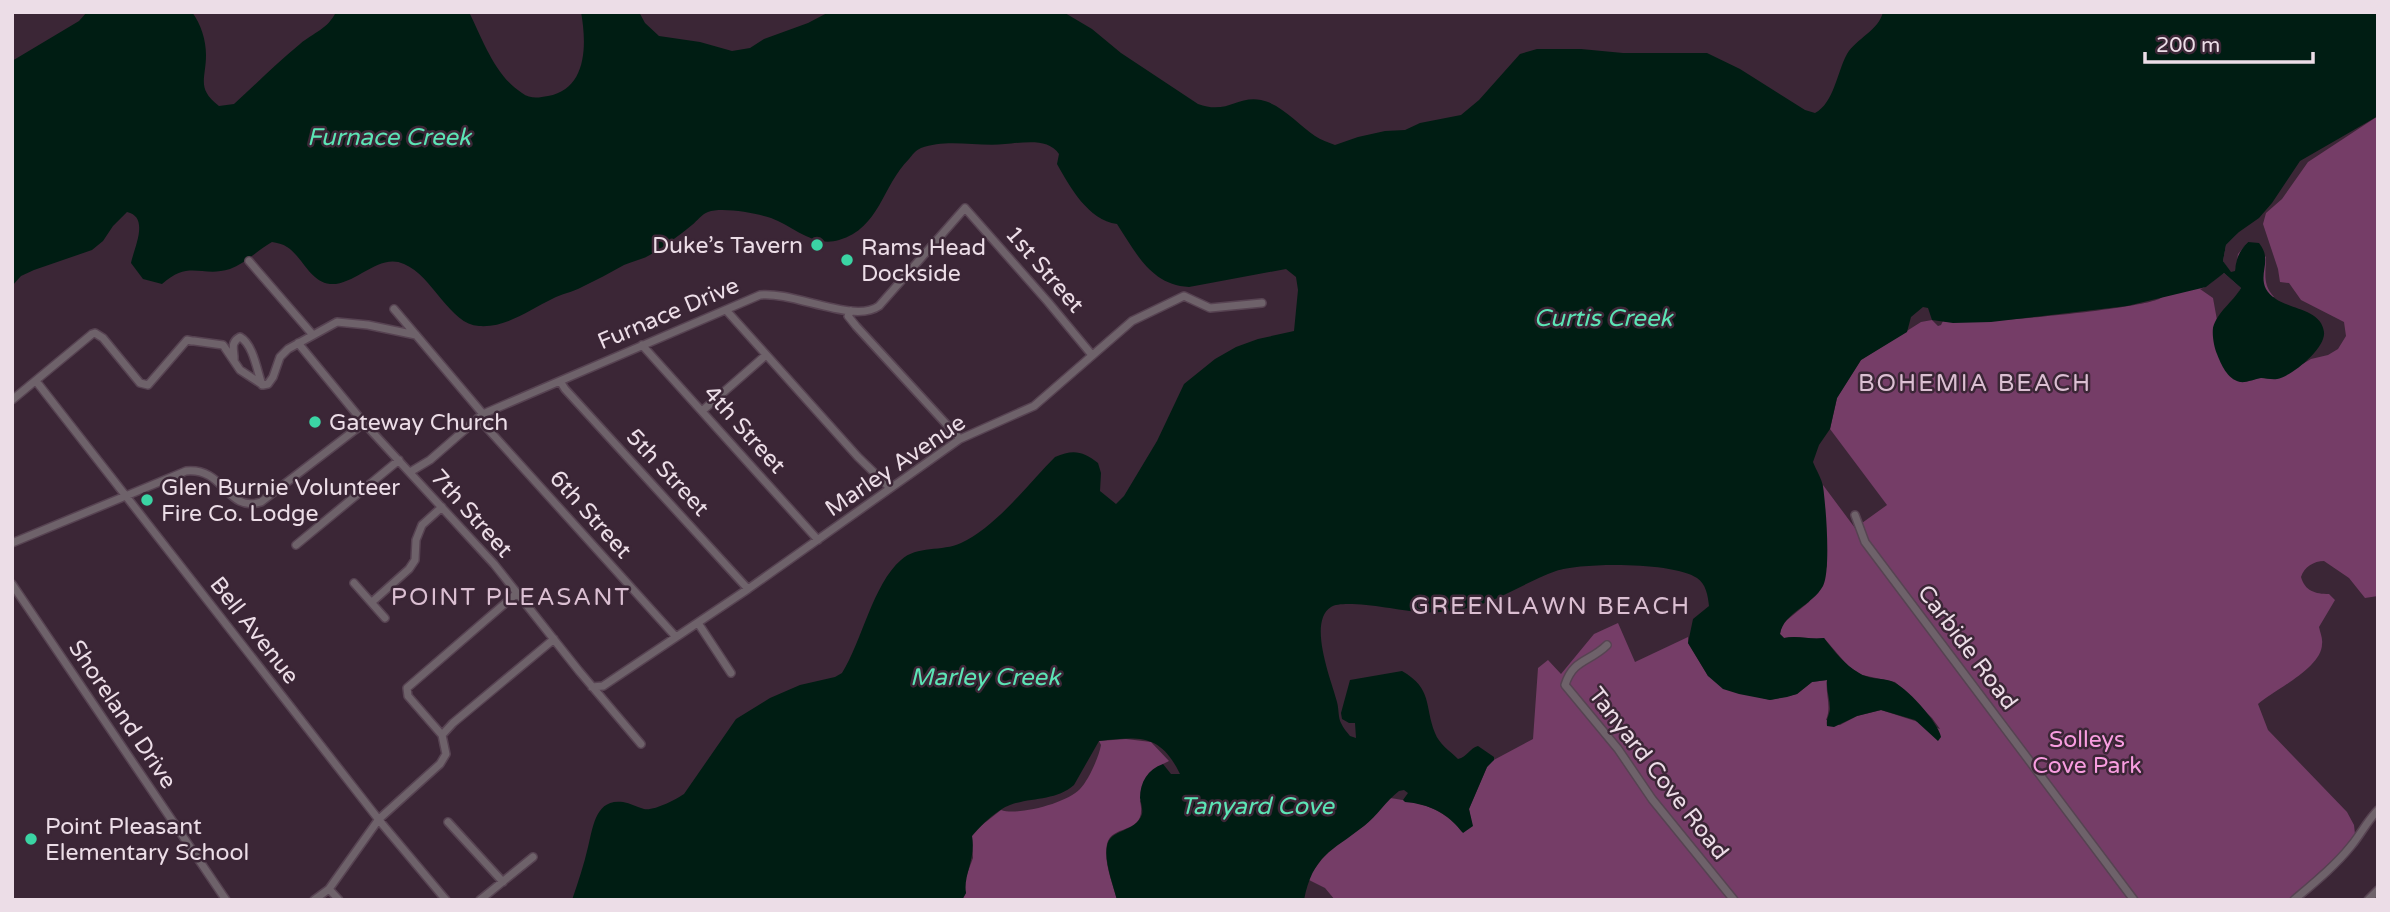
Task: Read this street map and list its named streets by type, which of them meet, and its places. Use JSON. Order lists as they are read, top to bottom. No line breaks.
{"streets":{"street":["1st Street","Furnace Drive","4th Street","Marley Avenue","5th Street","7th Street","6th Street","Bell Avenue","Carbide Road","Shoreland Drive","Tanyard Cove Road"]},"crossings":[["1st Street","Furnace Drive"],["1st Street","Marley Avenue"],["Furnace Drive","4th Street"],["Furnace Drive","5th Street"],["Furnace Drive","7th Street"],["Furnace Drive","6th Street"],["4th Street","Marley Avenue"],["Marley Avenue","5th Street"],["Marley Avenue","7th Street"],["Marley Avenue","6th Street"]],"districts":["BOHEMIA BEACH","POINT PLEASANT","GREENLAWN BEACH"],"water":["Furnace Creek","Curtis Creek","Marley Creek","Tanyard Cove"],"parks":["Solleys Cove Park"],"places":["Duke’s Tavern","Rams Head Dockside","Gateway Church","Glen Burnie Volunteer Fire Co. Lodge","Point Pleasant Elementary School"],"scale_bar":"200 m"}
